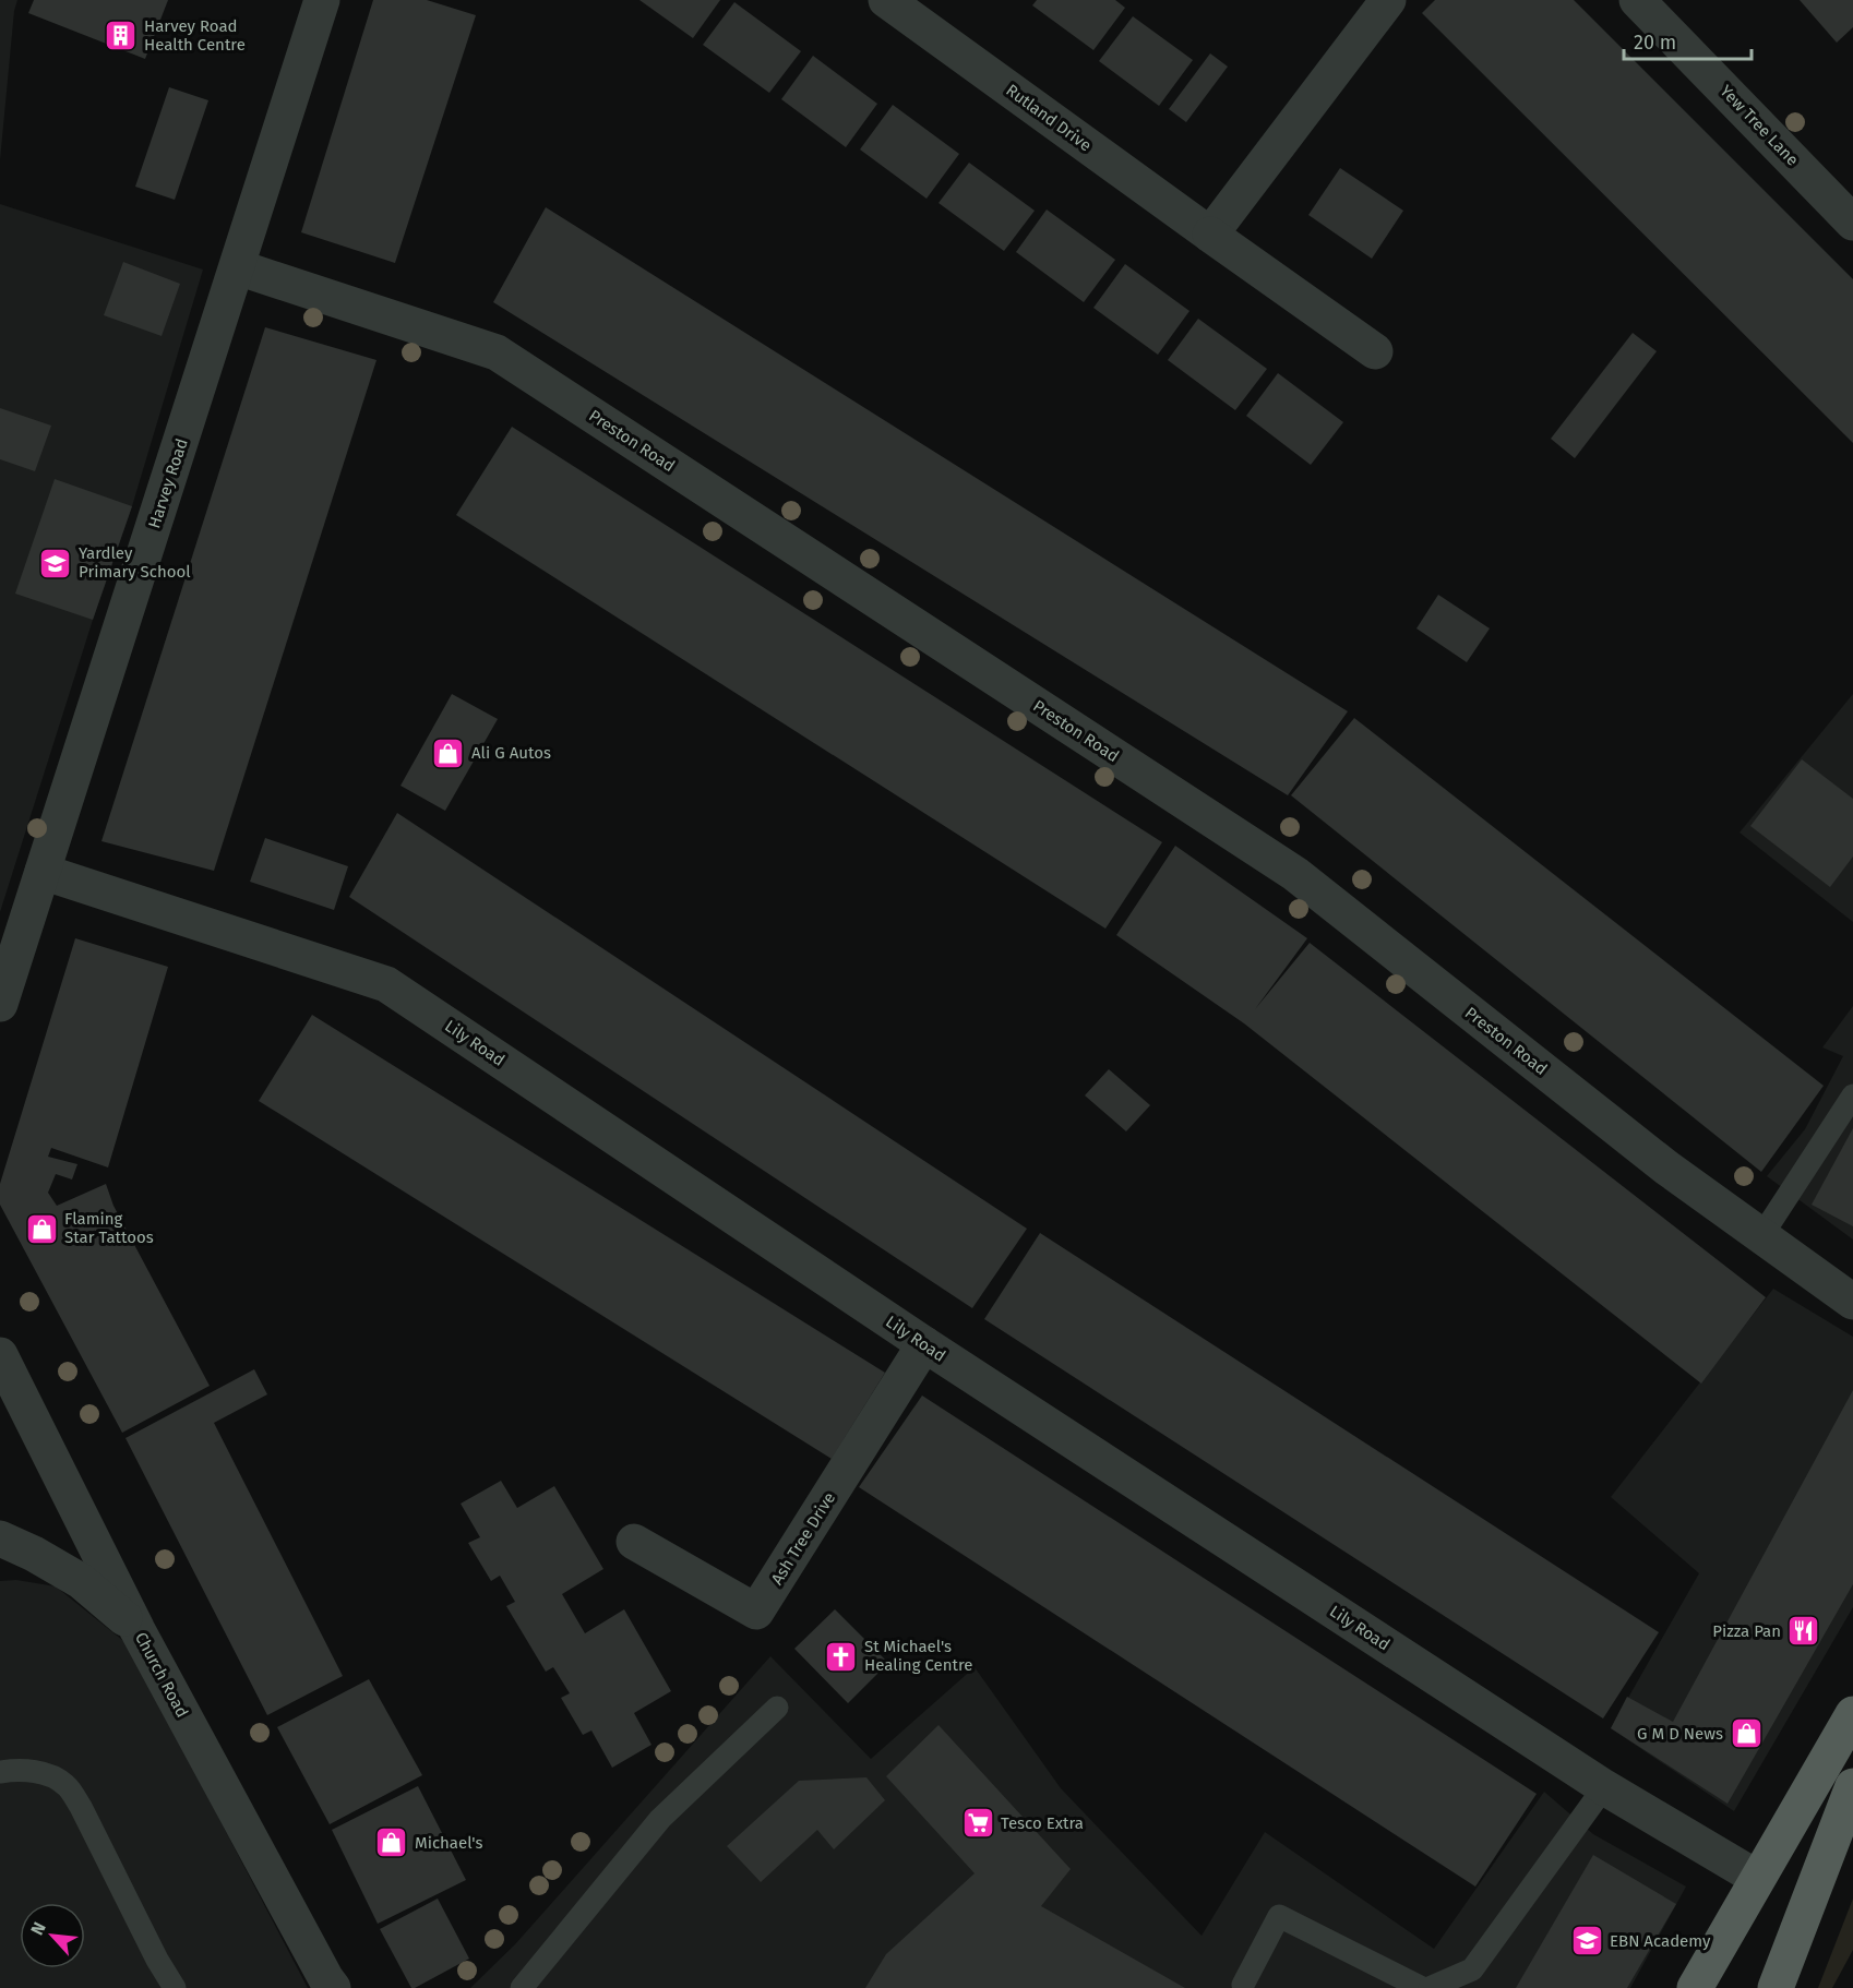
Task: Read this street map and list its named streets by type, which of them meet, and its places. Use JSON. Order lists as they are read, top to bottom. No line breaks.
{"streets":{"street":["Rutland Drive","Yew Tree Lane","Preston Road","Harvey Road","Lily Road","Ash Tree Drive","Church Road"]},"crossings":[["Preston Road","Harvey Road"],["Harvey Road","Lily Road"],["Lily Road","Ash Tree Drive"]],"places":{"building":["Harvey Road Health Centre"],"school or university":["Yardley Primary School","EBN Academy"],"shop":["Ali G Autos","Flaming Star Tattoos","G M D News","Michael's"],"restaurant":["Pizza Pan"],"church":["St Michael's Healing Centre"],"supermarket":["Tesco Extra"]},"scale_bar":"20 m","north":"top left"}
